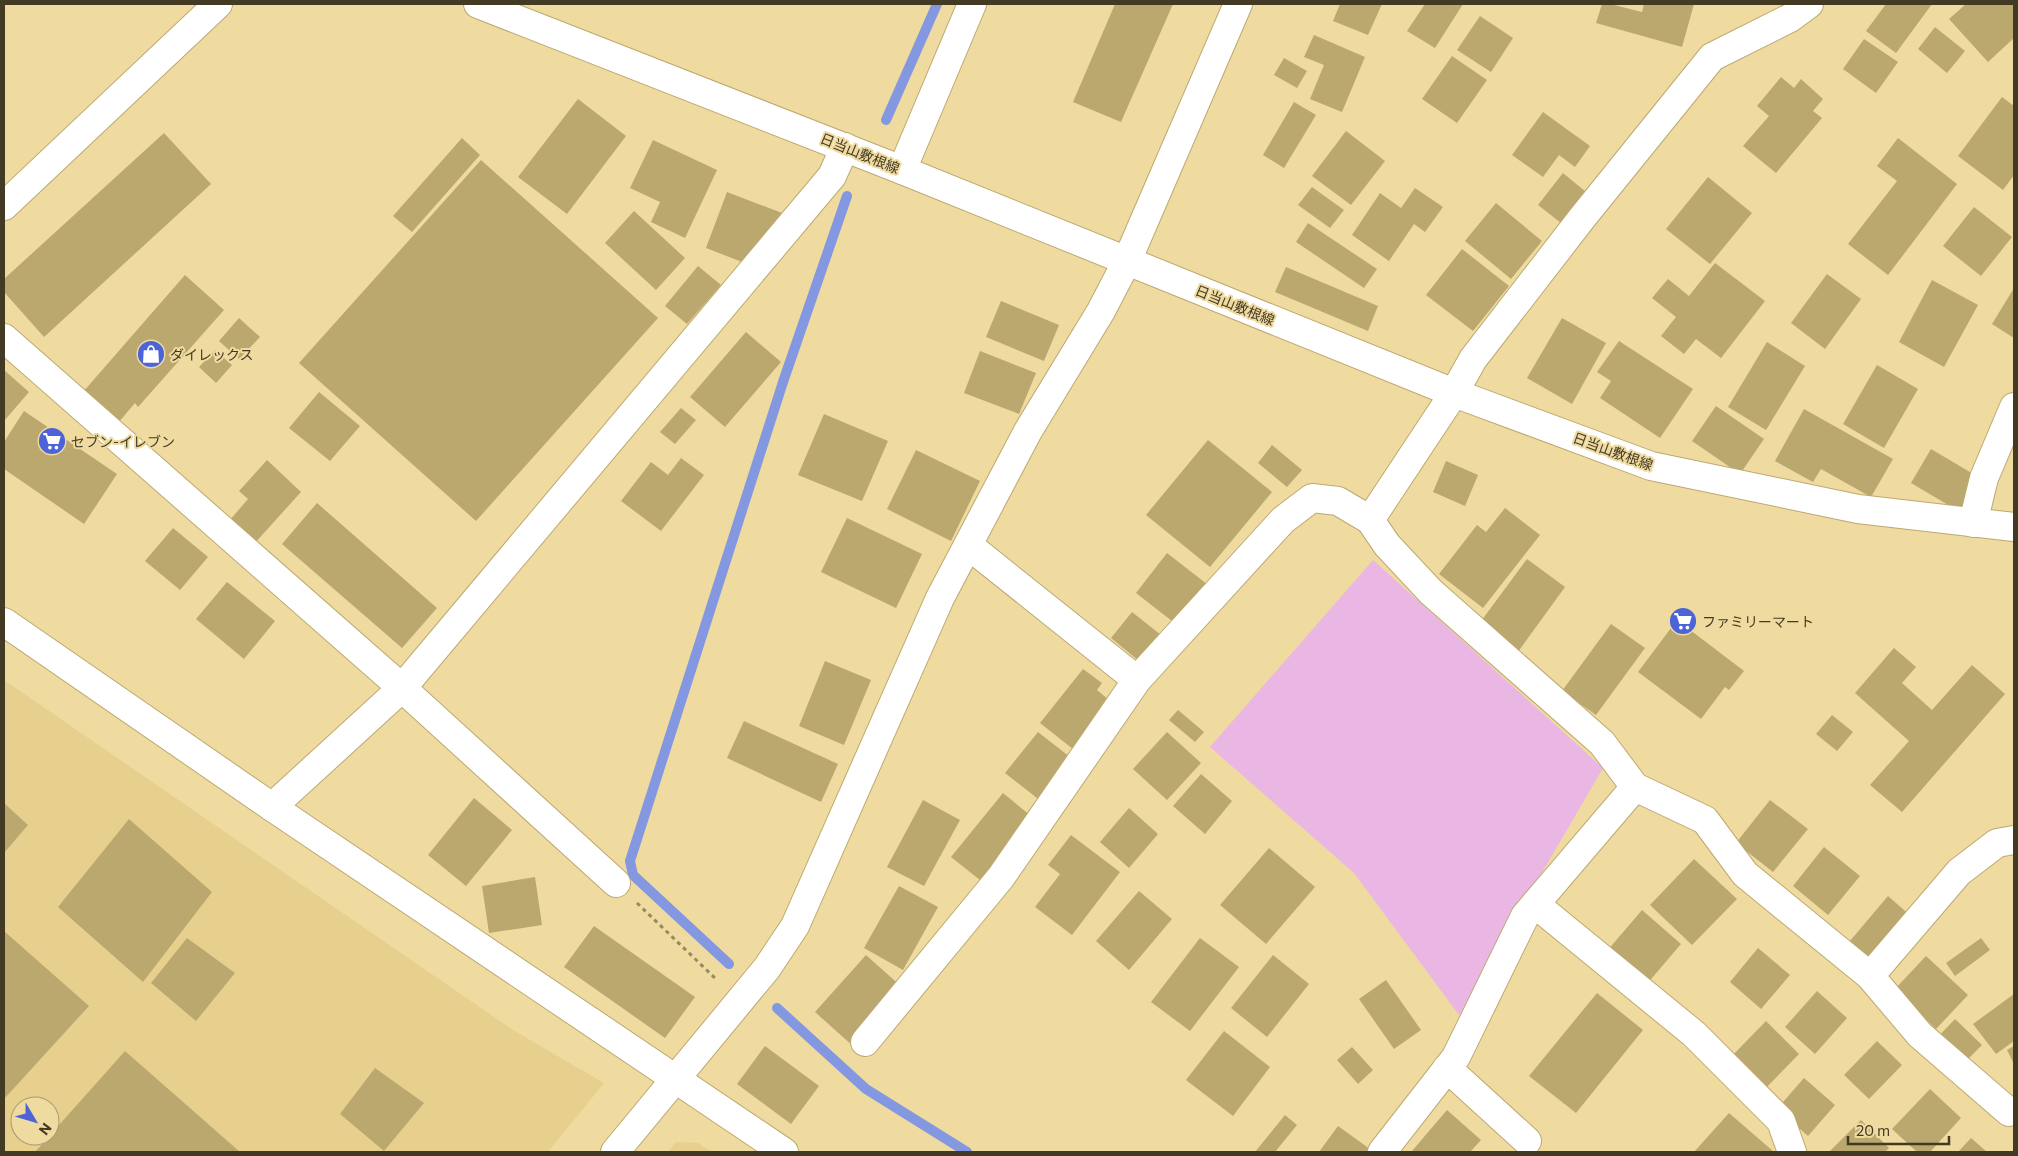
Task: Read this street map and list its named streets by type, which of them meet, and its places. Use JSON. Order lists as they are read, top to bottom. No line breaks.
{"streets":{"street":["日当山敷根線"]},"places":{"shop":["ダイレックス"],"supermarket":["セブン-イレブン","ファミリーマート"]},"scale_bar":"20 m","north":"bottom right"}
